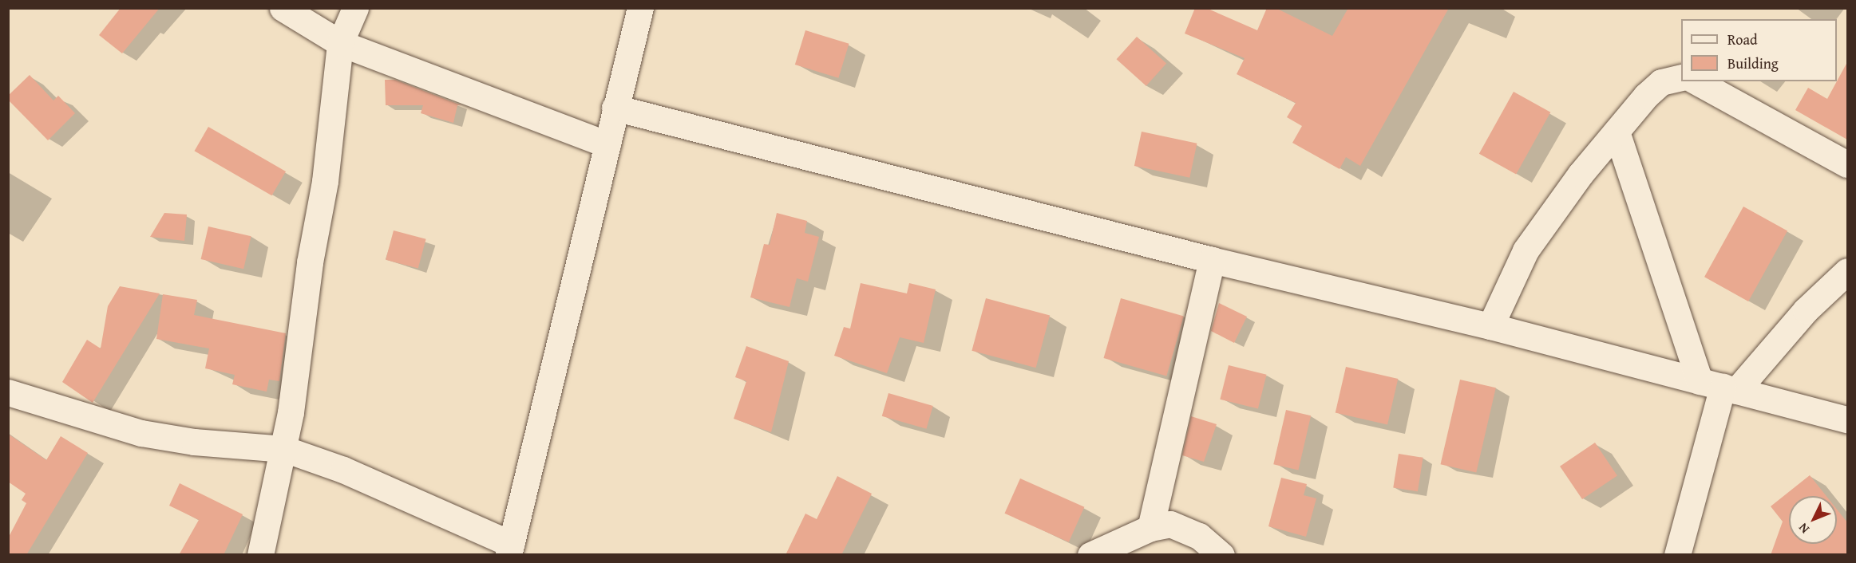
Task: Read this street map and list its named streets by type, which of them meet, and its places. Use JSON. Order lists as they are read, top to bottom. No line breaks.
{"legend":["Road","Building"],"north":"bottom left"}
